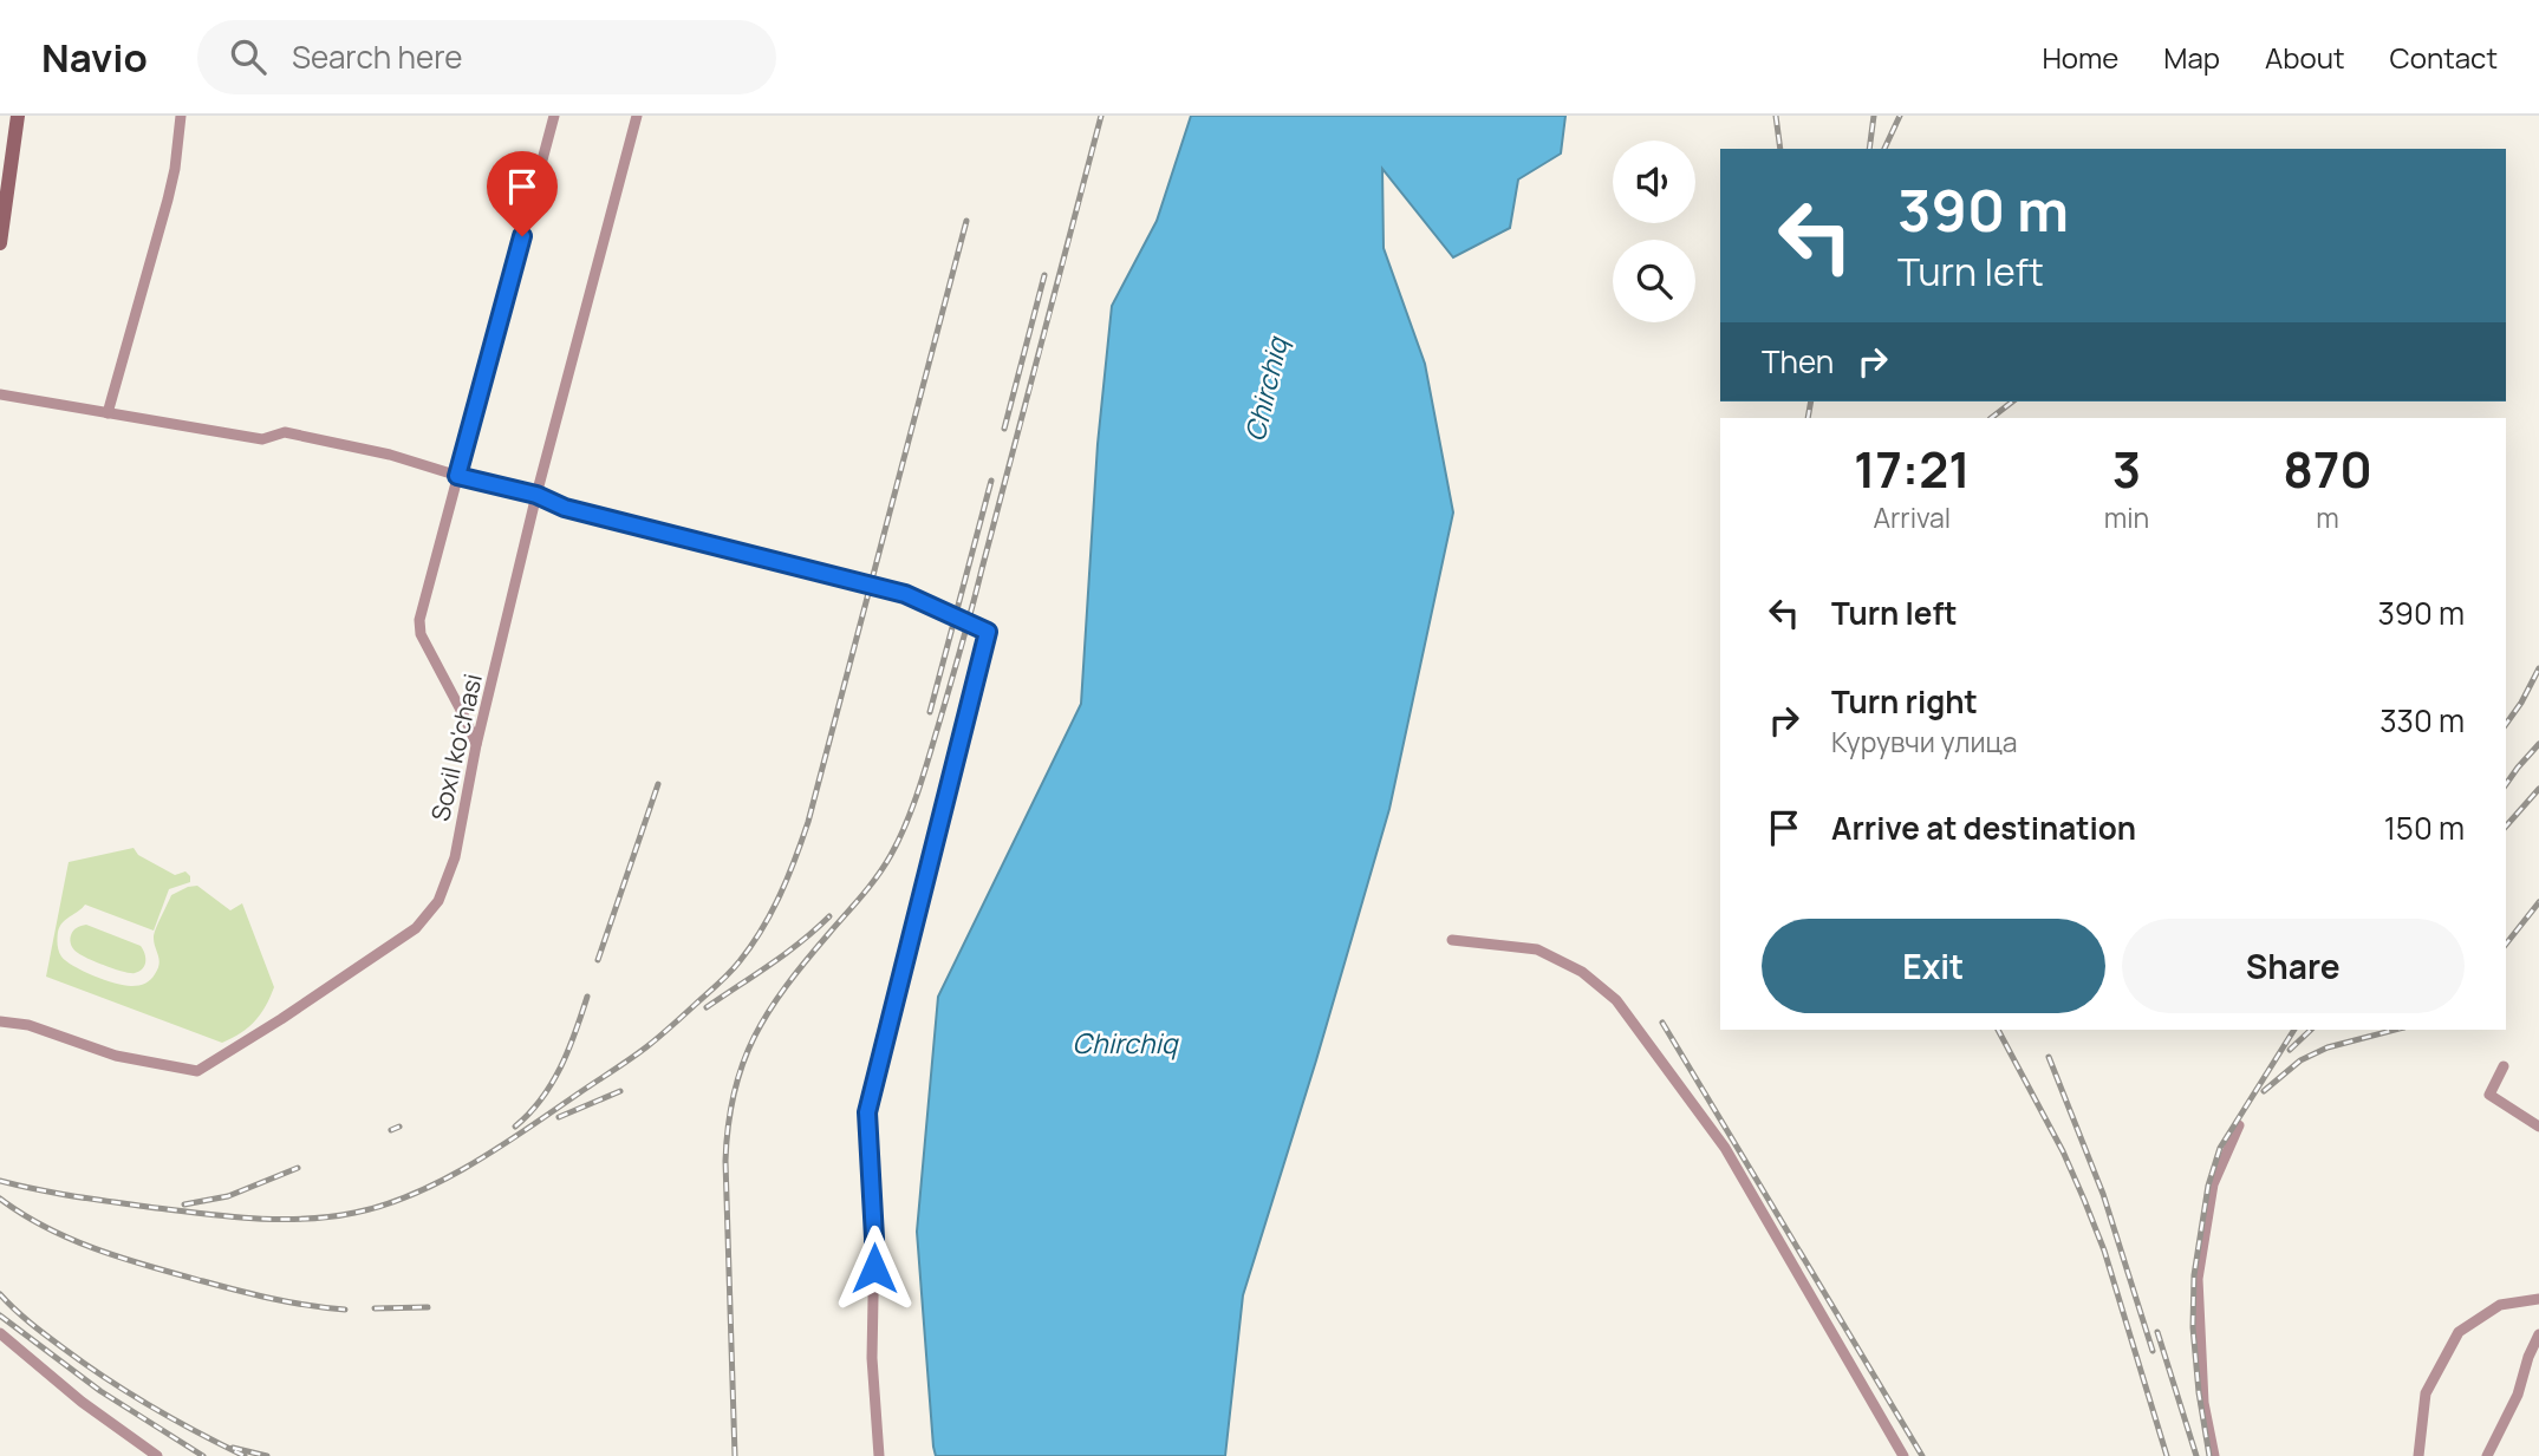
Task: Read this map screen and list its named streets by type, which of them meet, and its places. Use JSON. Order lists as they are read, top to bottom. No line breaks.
{"streets":{"street":["Soxil ko'chasi"]},"water":["Chirchiq"],"page":{"header":"Navio","search":"Search here","nav":["Home","Map","About","Contact"],"turn":["390 m","Turn left"],"then":"Then","eta":["17:21","Arrival","3","min","870","m"],"list":[{"name":"Turn left","value":"390 m"},{"name":"Turn right","note":"Курувчи улица","value":"330 m"},{"name":"Arrive at destination","value":"150 m"}],"buttons":["Exit","Share"]}}
